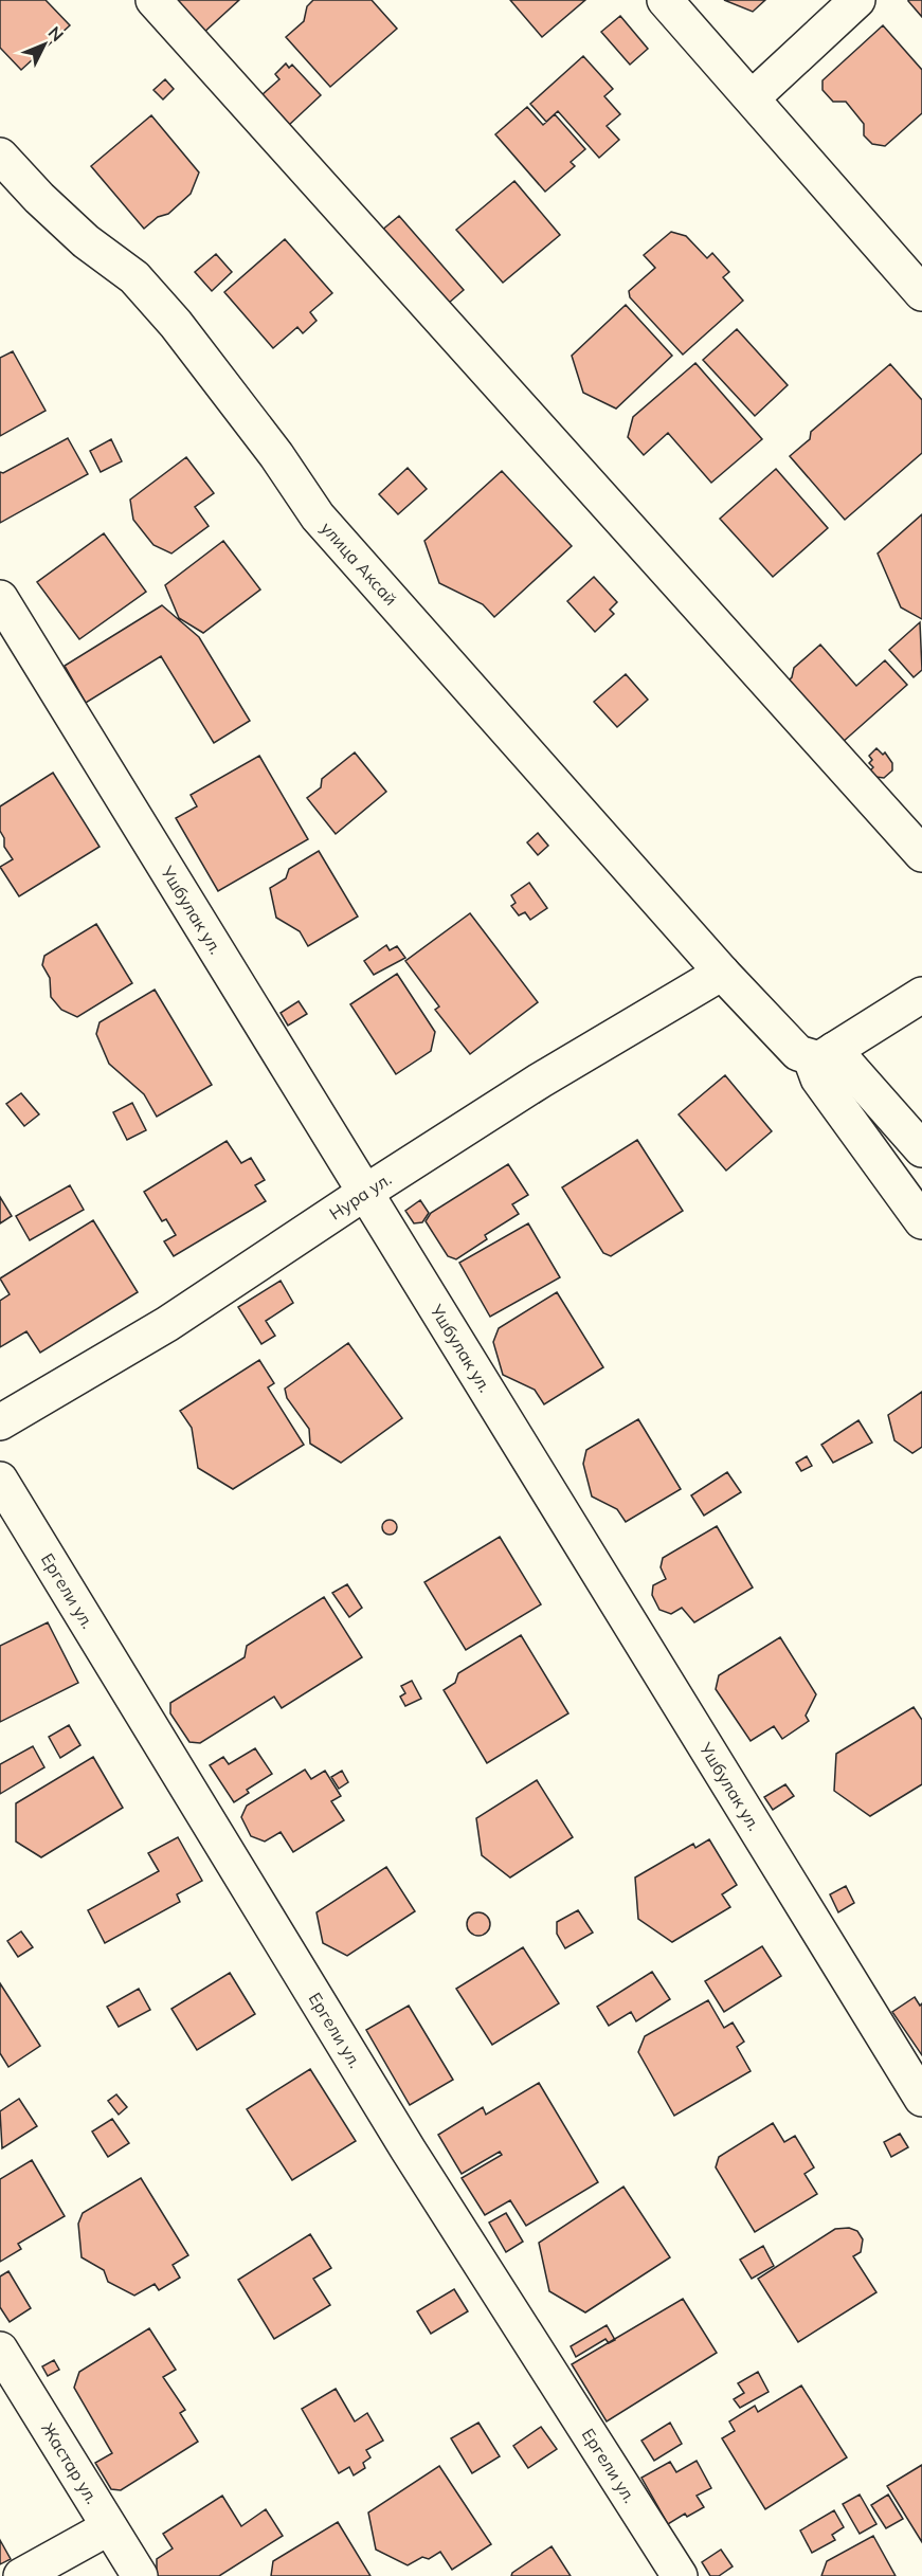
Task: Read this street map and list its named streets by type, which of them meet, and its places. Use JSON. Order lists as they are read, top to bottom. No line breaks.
{"streets":{"street":["улица Аксай","Ушбулак ул.","Нура ул.","Ергели ул.","Жастар ул."]},"crossings":[["улица Аксай","Нура ул."],["Ушбулак ул.","Нура ул."]],"north":"top right"}
